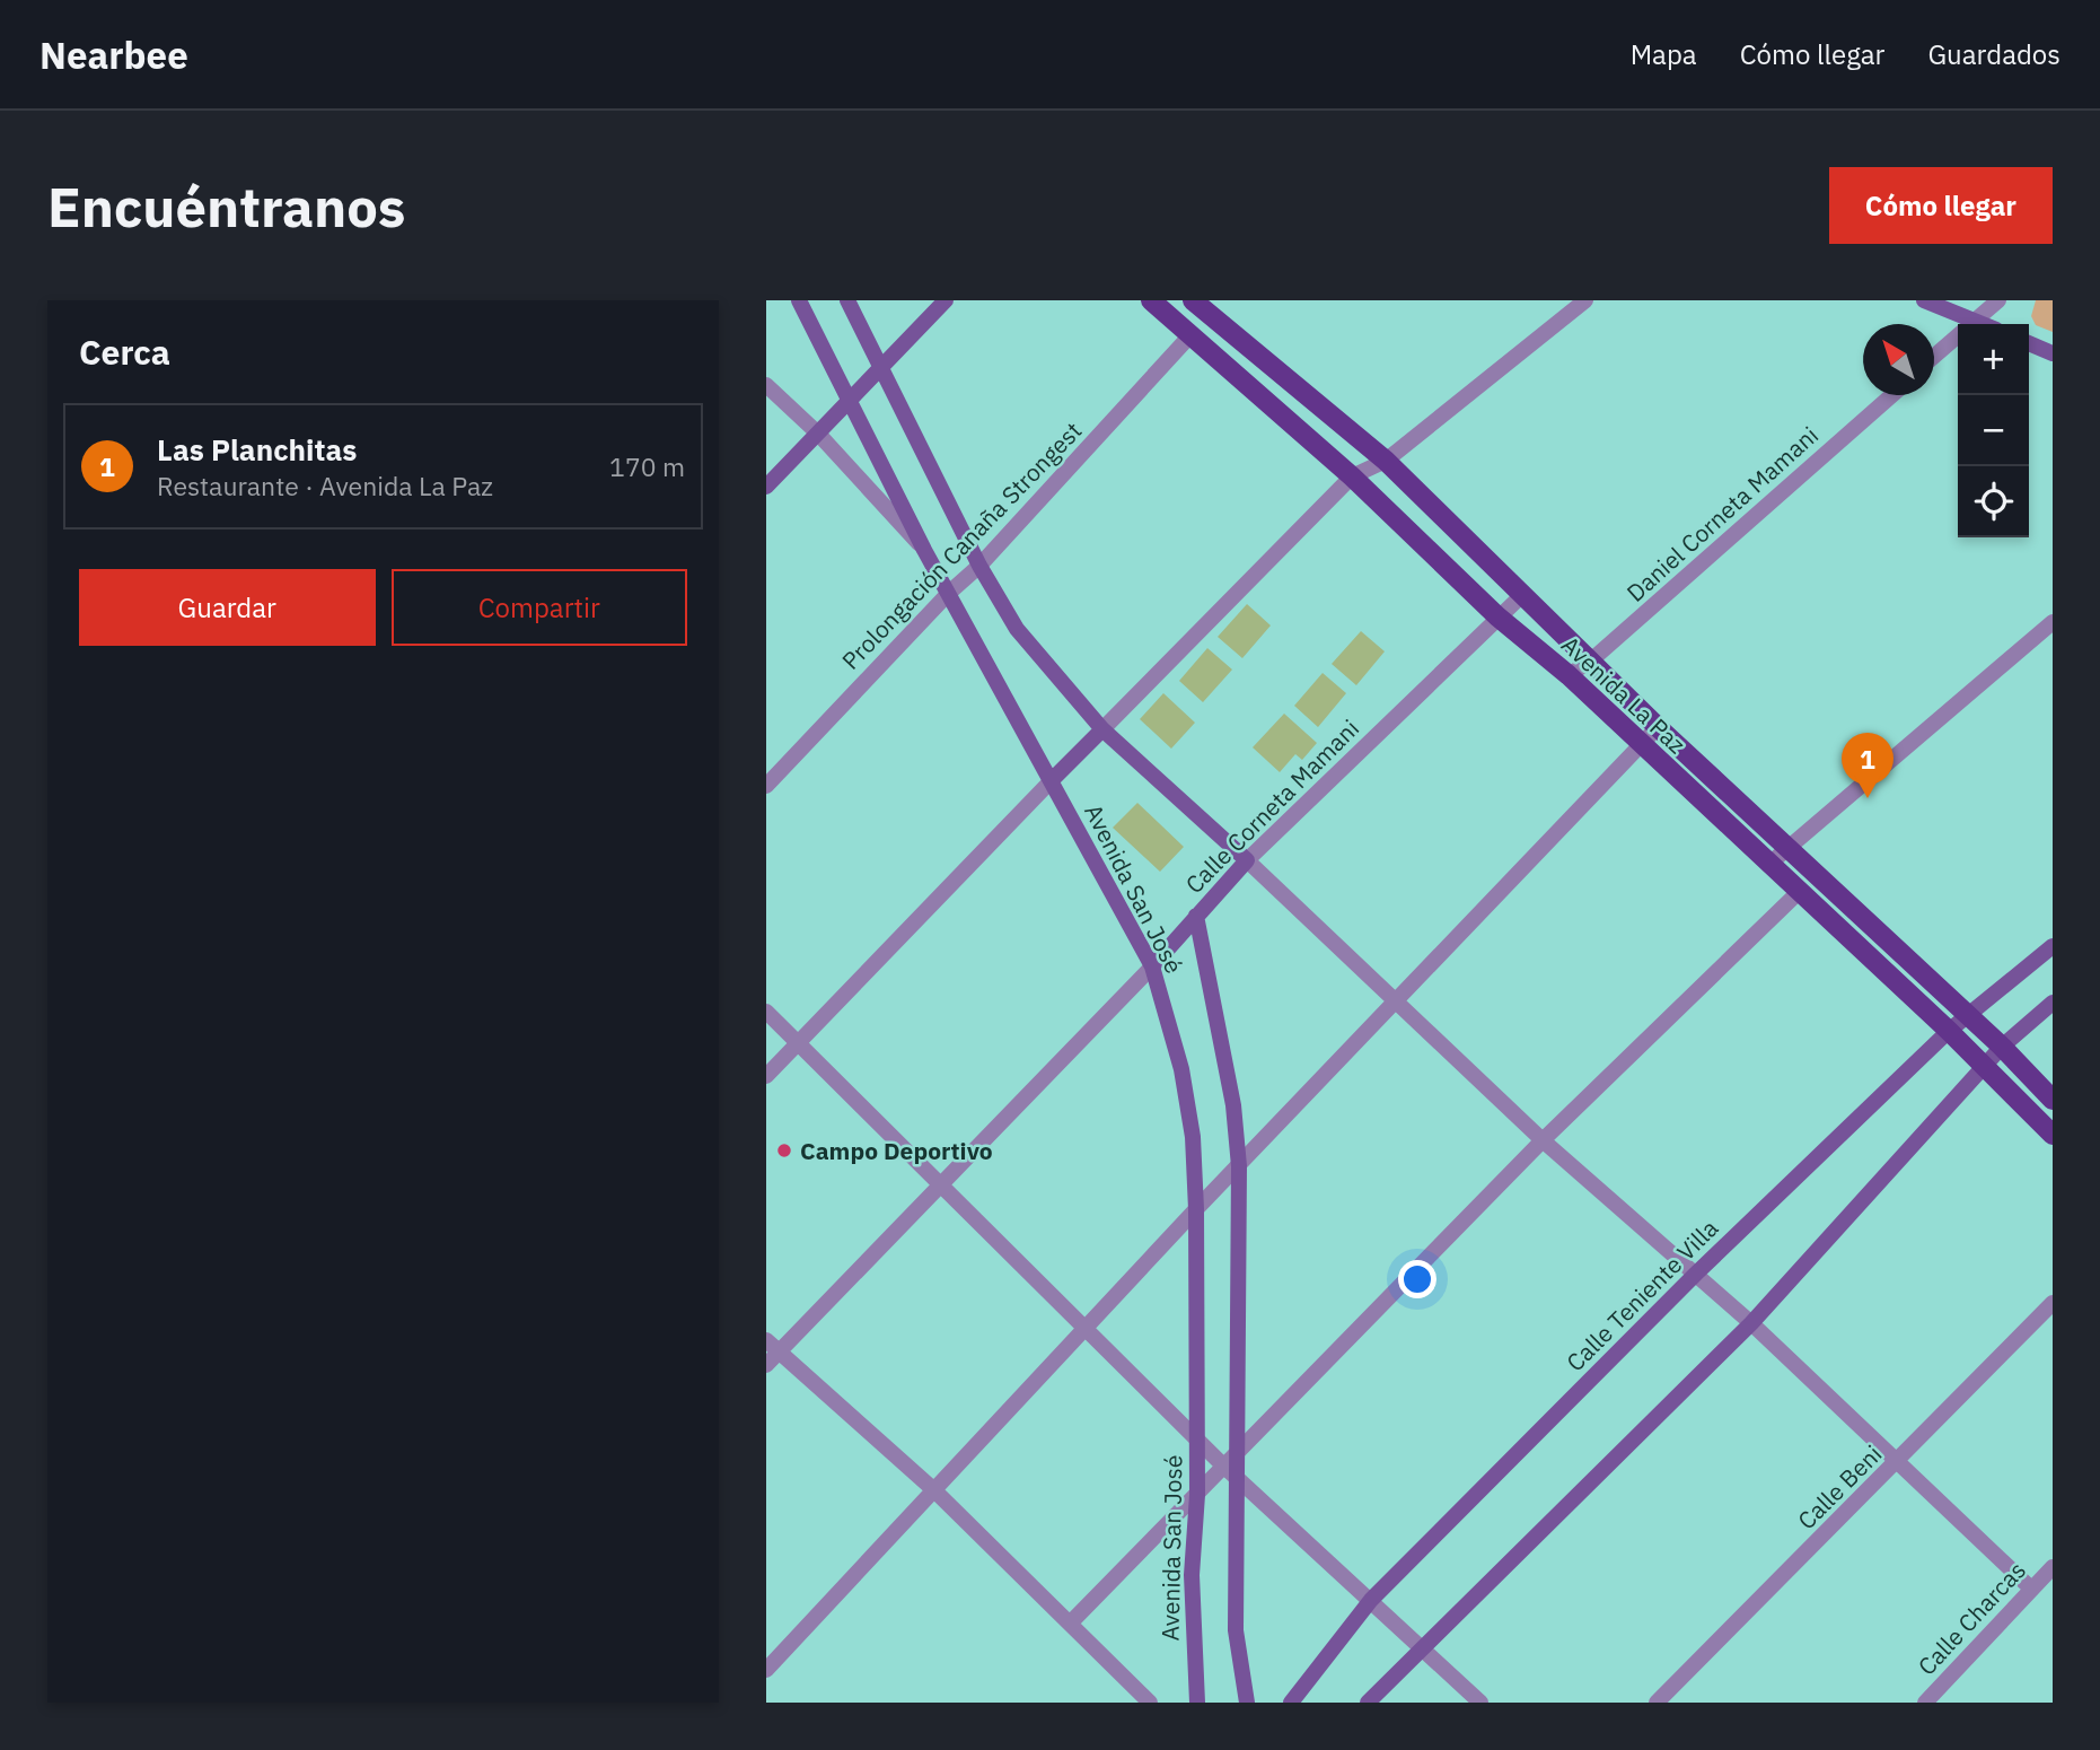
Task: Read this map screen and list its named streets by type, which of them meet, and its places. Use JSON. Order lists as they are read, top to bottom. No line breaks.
{"streets":{"main road":["Avenida La Paz"],"street":["Daniel Corneta Mamani","Prolongación Canaña Strongest","Calle Corneta Mamani","Avenida San José","Calle Teniente Villa","Calle Beni","Calle Charcas"]},"crossings":[["Daniel Corneta Mamani","Avenida La Paz"],["Prolongación Canaña Strongest","Avenida La Paz"],["Prolongación Canaña Strongest","Avenida San José"],["Avenida La Paz","Calle Corneta Mamani"],["Avenida La Paz","Calle Teniente Villa"],["Calle Corneta Mamani","Avenida San José"]],"places":["Campo Deportivo"],"north":"top left","page":{"header":"Nearbee","nav":["Mapa","Cómo llegar","Guardados"],"buttons":["Cómo llegar",["Guardar","Compartir"]],"title":"Encuéntranos","heading":"Cerca","map_buttons":["+","−"],"list":[{"mark":"1","name":"Las Planchitas","note":"Restaurante · Avenida La Paz","value":"170 m"}],"pins":"1"}}
